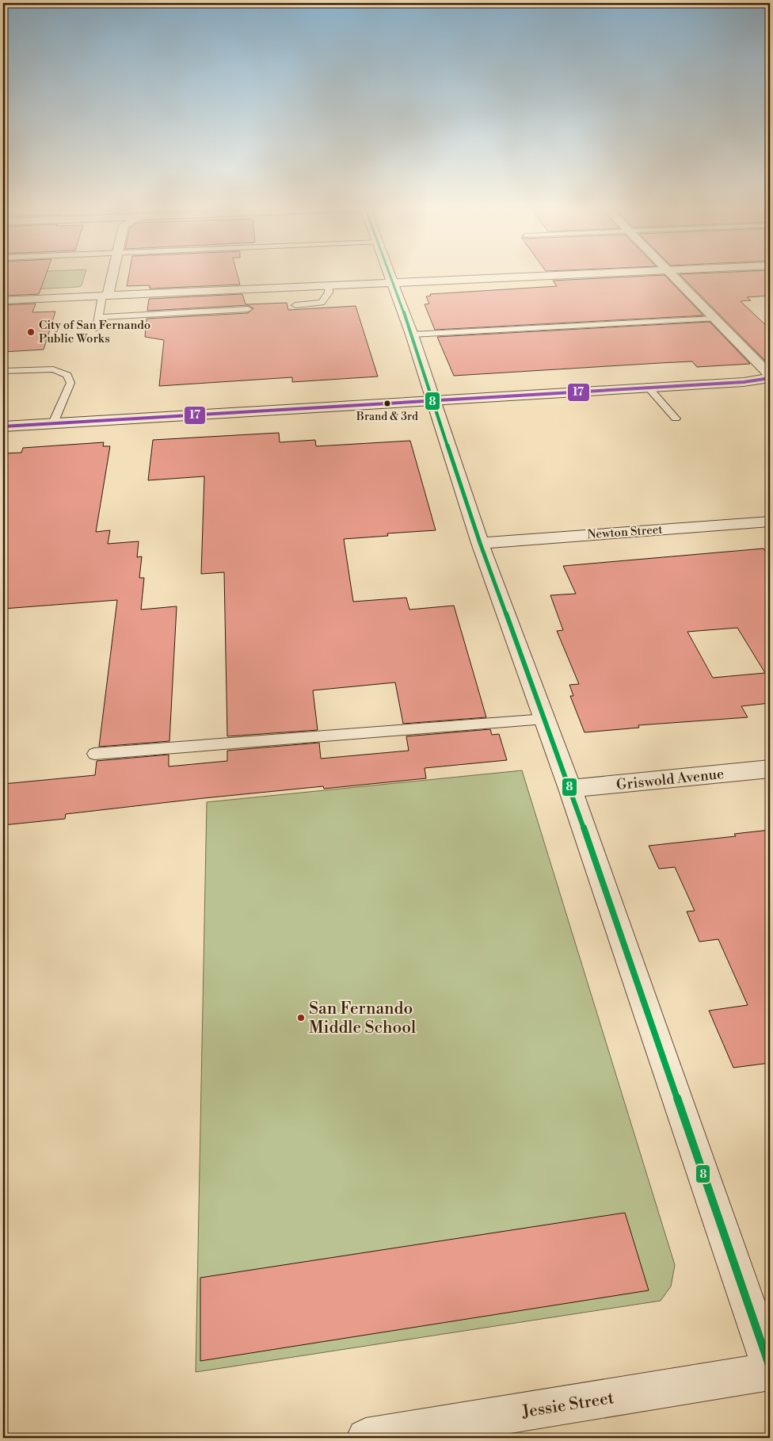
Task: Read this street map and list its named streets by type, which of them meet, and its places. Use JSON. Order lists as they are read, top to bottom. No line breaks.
{"streets":{"street":["Newton Street","Griswold Avenue","Jessie Street"]},"places":["City of San Fernando Public Works","Brand & 3rd","San Fernando Middle School"],"lines":["transit line 8","transit line 17"]}
